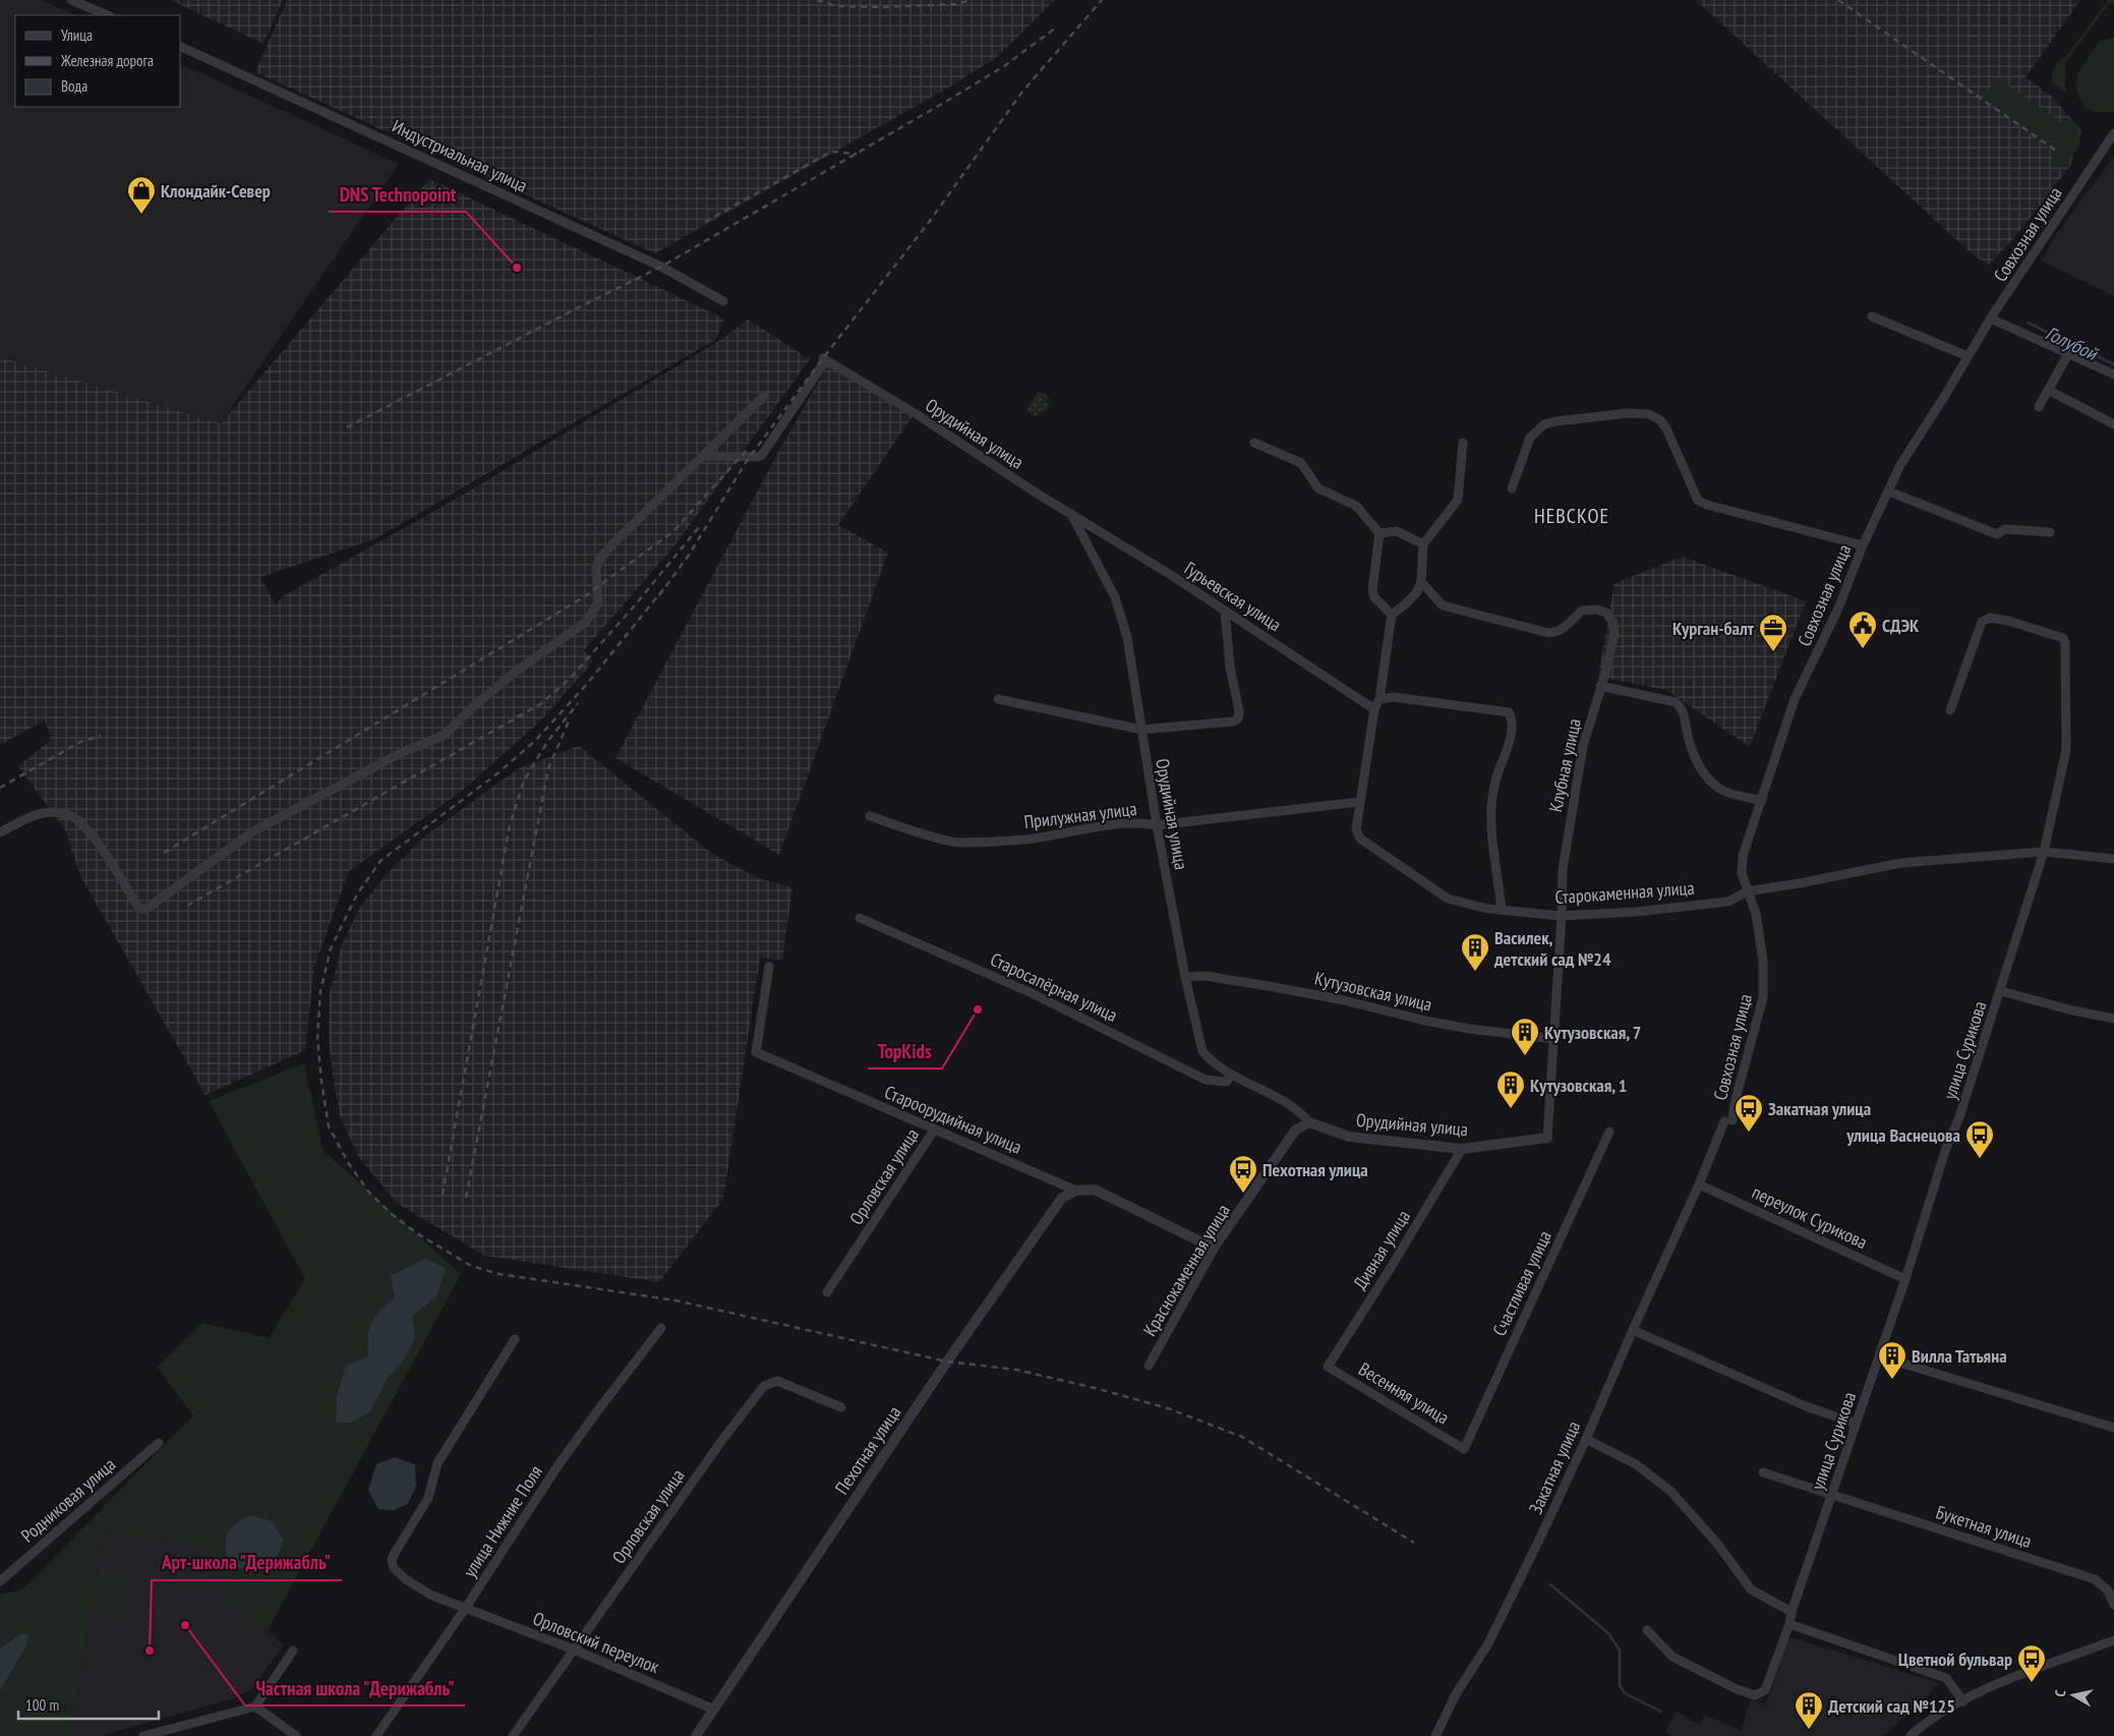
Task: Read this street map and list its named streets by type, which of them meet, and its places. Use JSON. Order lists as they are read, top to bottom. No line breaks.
{"streets":{"street":["Индустриальная улица","Совхозная улица","Орудийная улица","Гурьевская улица","Клубная улица","Прилужная улица","Старокаменная улица","Старосапёрная улица","Кутузовская улица","улица Сурикова","Староорудийная улица","Орловская улица","переулок Сурикова","Дивная улица","Краснокаменная улица","Счастливая улица","Весенняя улица","Пехотная улица","Закатная улица","Родниковая улица","улица Нижние Поля","Букетная улица","Орловский переулок"]},"crossings":[["Совхозная улица","Старокаменная улица"],["Совхозная улица","Закатная улица"],["Орудийная улица","Гурьевская улица"],["Орудийная улица","Клубная улица"],["Орудийная улица","Прилужная улица"],["Орудийная улица","Старосапёрная улица"],["Орудийная улица","Кутузовская улица"],["Орудийная улица","Дивная улица"],["Орудийная улица","Краснокаменная улица"],["Гурьевская улица","Старокаменная улица"],["Клубная улица","Старокаменная улица"],["Клубная улица","Кутузовская улица"],["Прилужная улица","Старокаменная улица"],["Старокаменная улица","улица Сурикова"],["улица Сурикова","переулок Сурикова"],["улица Сурикова","Букетная улица"],["Староорудийная улица","Орловская улица"],["Староорудийная улица","Краснокаменная улица"],["Староорудийная улица","Пехотная улица"],["Орловская улица","Орловский переулок"],["переулок Сурикова","Закатная улица"],["Дивная улица","Весенняя улица"],["Счастливая улица","Весенняя улица"],["Пехотная улица","Орловский переулок"],["улица Нижние Поля","Орловский переулок"]],"districts":["НЕВСКОЕ"],"water":["Голубой"],"places":{"shop":["Клондайк-Север"],"other":["DNS Technopoint","TopKids","Частная школа \"Дерижабль\"","Арт-школа \"Дерижабль\""],"public building":["СДЭК"],"office":["Курган-балт"],"building":["Василек, детский сад №24","Кутузовская, 7","Кутузовская, 1","Вилла Татьяна","Детский сад №125"],"bus stop":["Закатная улица","улица Васнецова","Пехотная улица","Цветной бульвар"]},"legend":["Улица","Железная дорога","Вода"],"scale_bar":"100 m","north":"left"}
